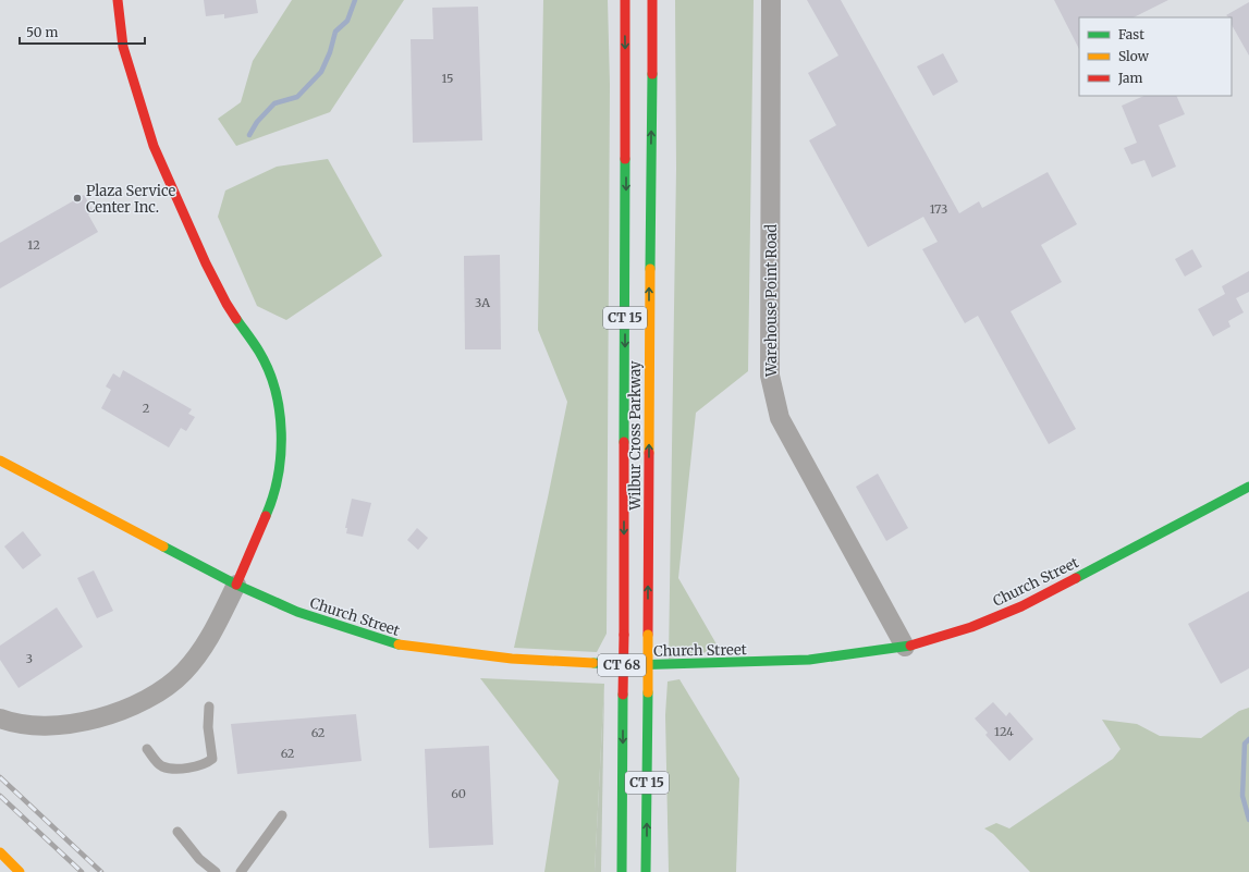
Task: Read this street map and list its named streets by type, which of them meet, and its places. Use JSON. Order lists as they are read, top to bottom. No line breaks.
{"streets":{"main road":["CT 15","Wilbur Cross Parkway","Church Street","CT 68"],"street":["Warehouse Point Road"]},"crossings":[["Warehouse Point Road","Church Street"]],"places":["Plaza Service Center Inc."],"house_numbers":["15","173","12","3A","2","3","124","62","62","60"],"legend":["Fast","Slow","Jam"],"scale_bar":"50 m"}
